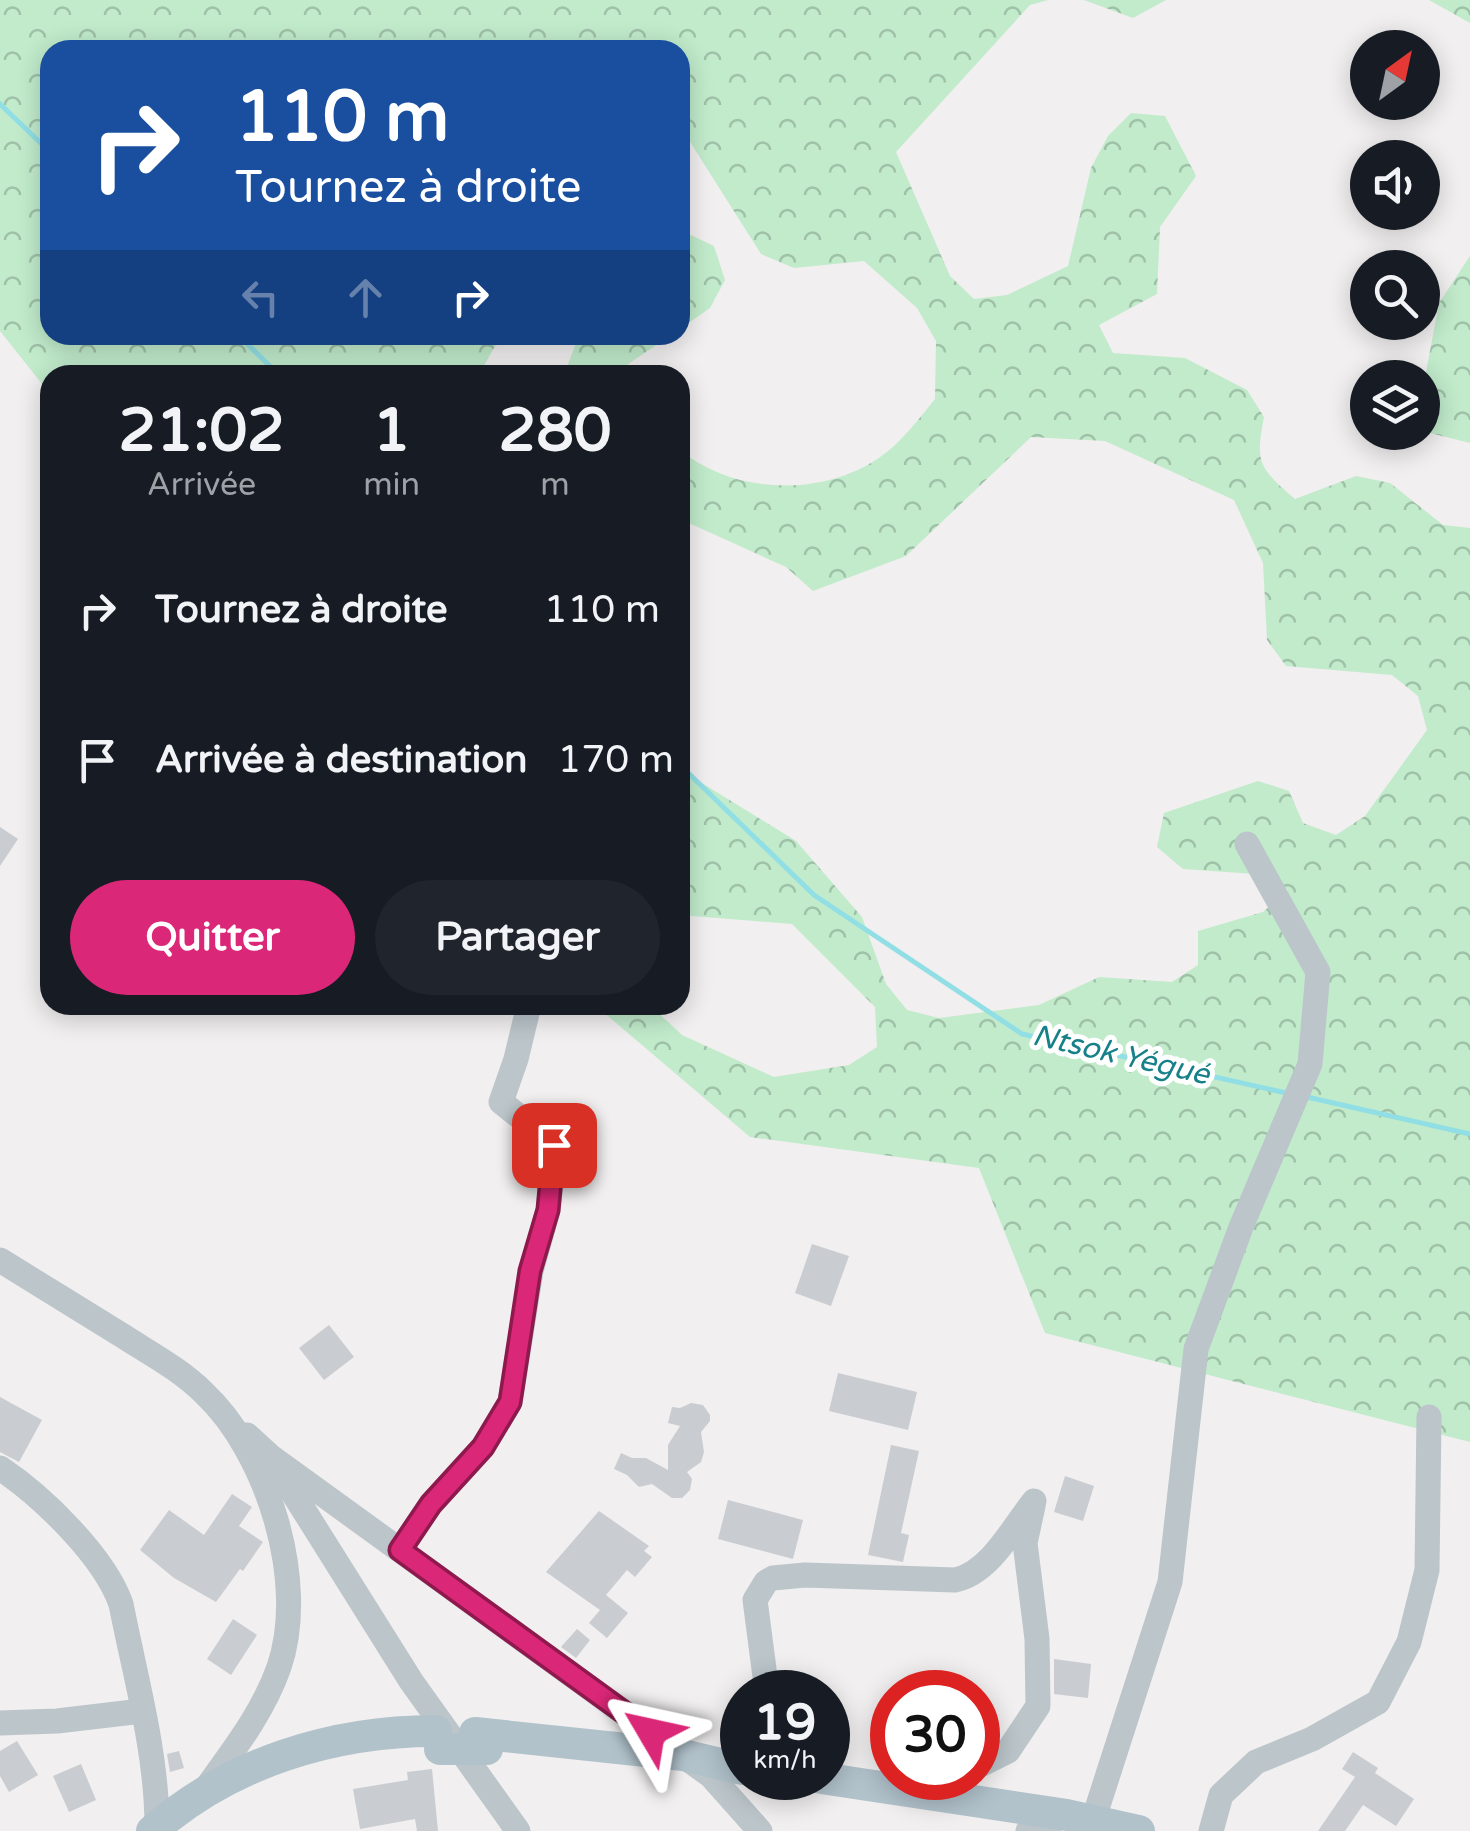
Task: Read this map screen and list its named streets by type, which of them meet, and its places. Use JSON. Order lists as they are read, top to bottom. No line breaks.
{"water":["Ntsok Yégué"],"north":"top right","page":{"turn":["110 m","Tournez à droite"],"eta":["21:02","Arrivée","1","min","280","m"],"list":[{"name":"Tournez à droite","value":"110 m"},{"name":"Arrivée à destination","value":"170 m"}],"buttons":["Quitter","Partager"],"speed":"19 km/h","limit":"30"}}
